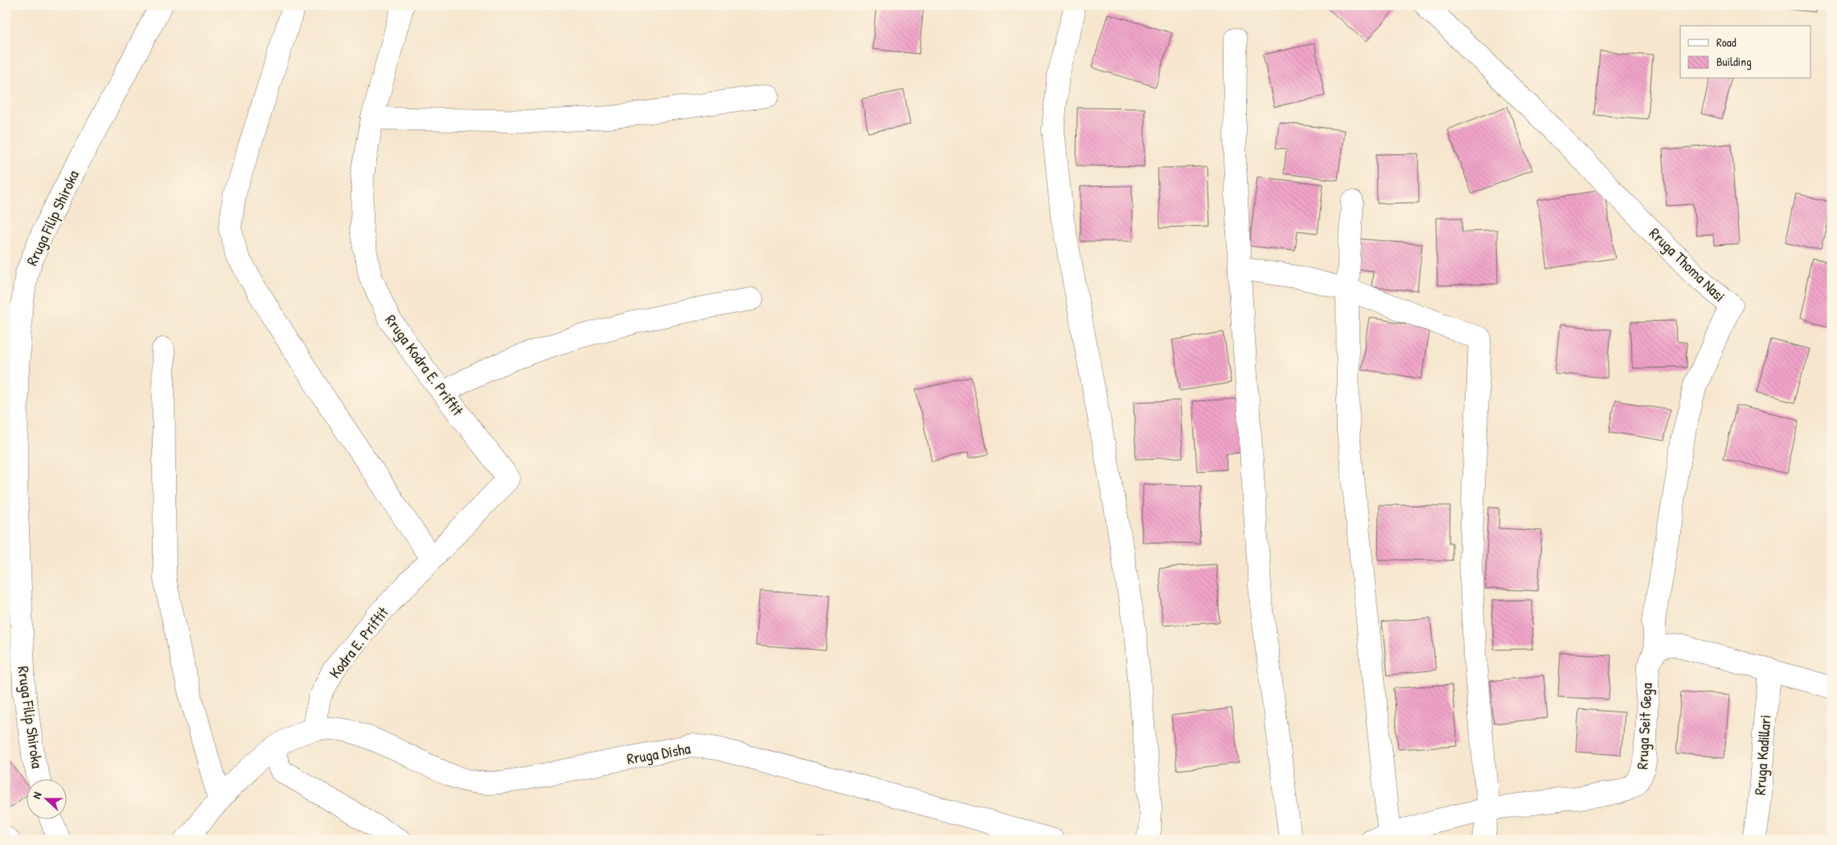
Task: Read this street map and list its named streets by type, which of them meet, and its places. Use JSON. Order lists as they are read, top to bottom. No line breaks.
{"streets":{"street":["Rruga Filip Shiroka","Rruga Thoma Nasi","Rruga Kodra E. Priftit","Kodra E. Priftit","Rruga Seit Gega","Rruga Disha","Rruga Kadillari"]},"crossings":[["Rruga Thoma Nasi","Rruga Seit Gega"],["Rruga Kodra E. Priftit","Kodra E. Priftit"],["Kodra E. Priftit","Rruga Disha"]],"legend":["Road","Building"],"north":"left"}
